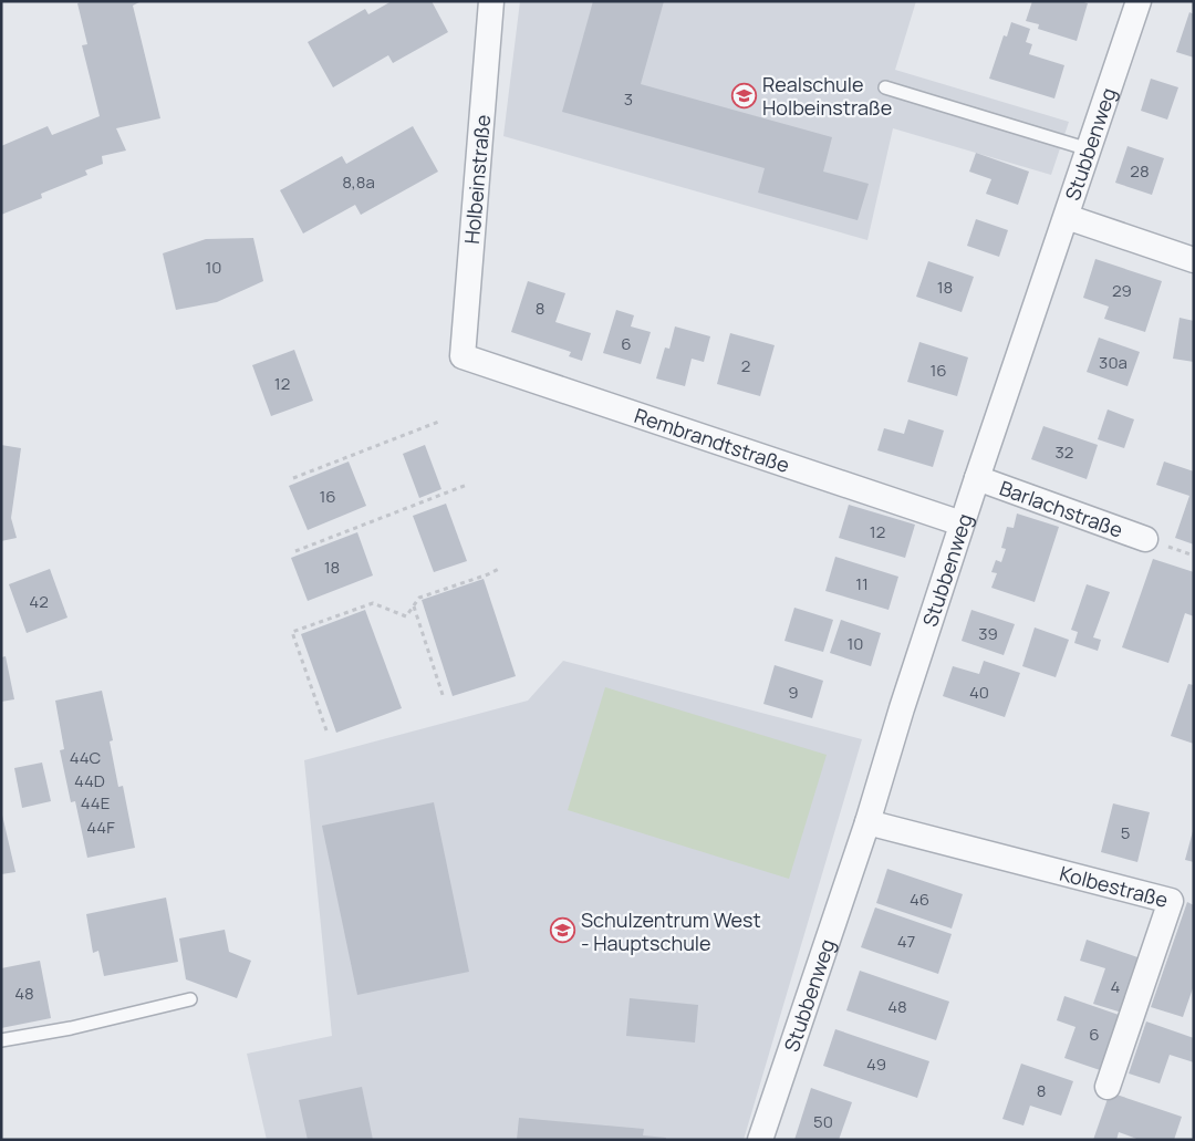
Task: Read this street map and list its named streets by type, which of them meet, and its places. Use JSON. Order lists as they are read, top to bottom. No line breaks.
{"streets":{"street":["Stubbenweg","Holbeinstraße","Rembrandtstraße","Barlachstraße","Kolbestraße"]},"crossings":[["Stubbenweg","Rembrandtstraße"],["Stubbenweg","Barlachstraße"],["Stubbenweg","Kolbestraße"],["Holbeinstraße","Rembrandtstraße"]],"places":{"school or university":["Realschule Holbeinstraße","Schulzentrum West - Hauptschule"]},"house_numbers":["3","28","8,8a","10","18","29","8","6","30a","2","16","12","32","16","12","18","11","42","39","10","9","40","44C","44D","44E","44F","5","46","47","4","48","48","6","49","8","50"]}
